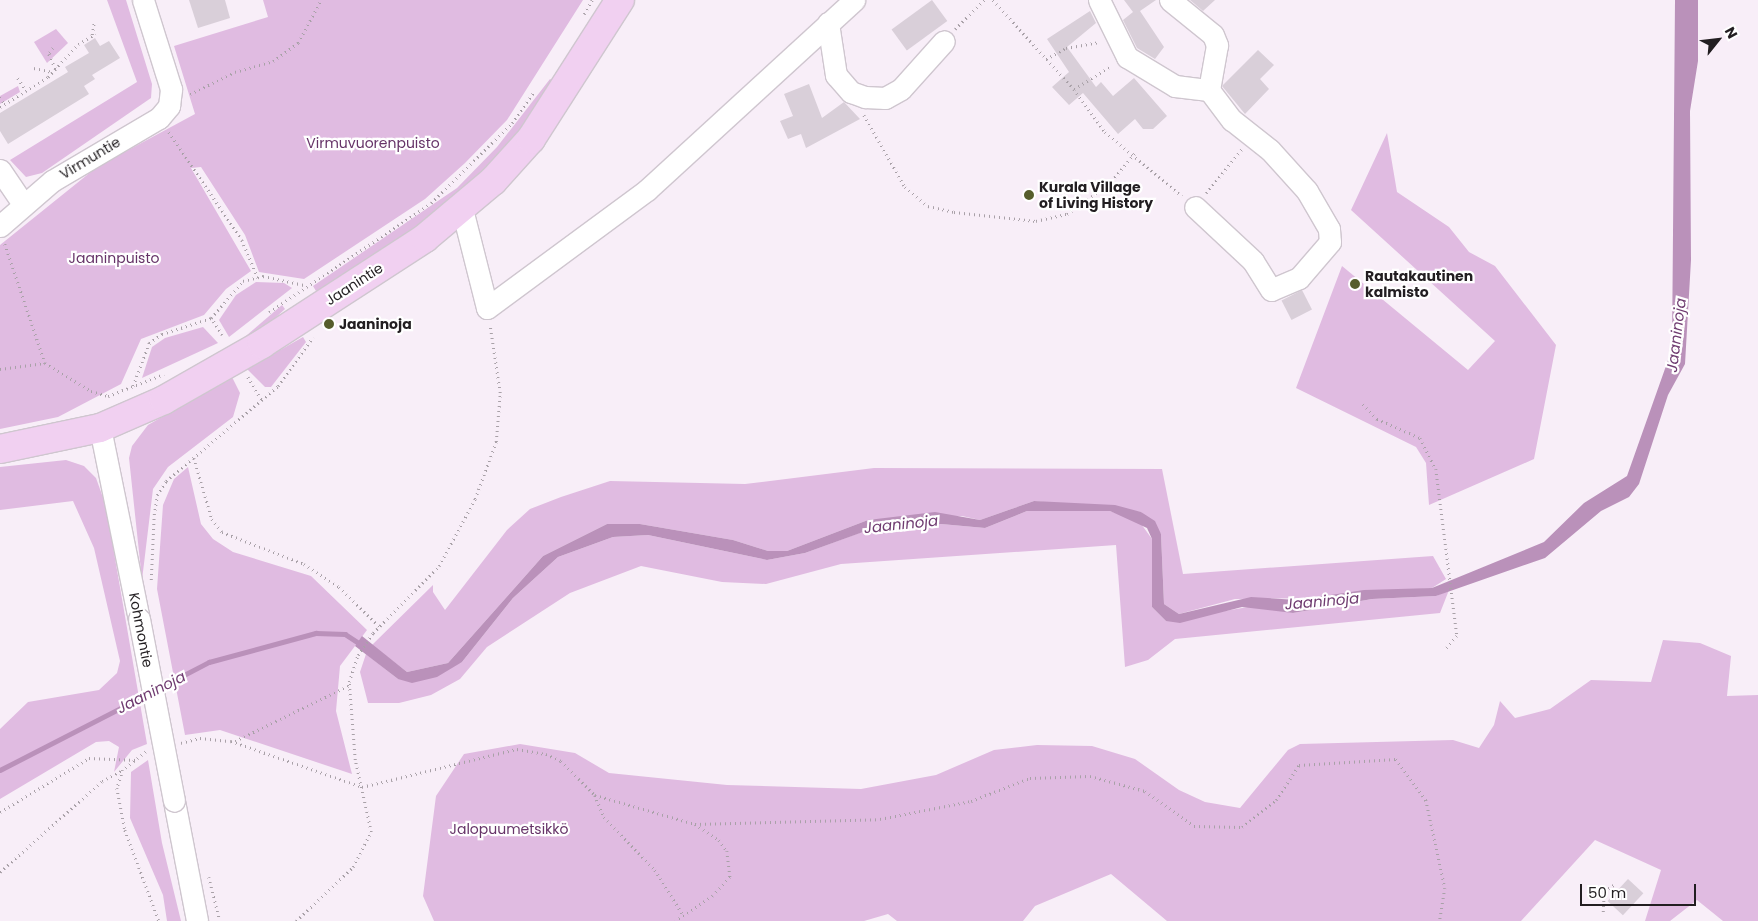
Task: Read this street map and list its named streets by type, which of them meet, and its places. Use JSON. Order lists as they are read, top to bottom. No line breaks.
{"streets":{"main road":["Jaanintie"],"street":["Virmuntie","Kohmontie"]},"crossings":[["Jaanintie","Kohmontie"]],"water":["Jaaninoja"],"parks":["Virmuvuorenpuisto","Jaaninpuisto","Jalopuumetsikkö"],"places":["Kurala Village of Living History","Rautakautinen kalmisto","Jaaninoja"],"scale_bar":"50 m","north":"top right"}
